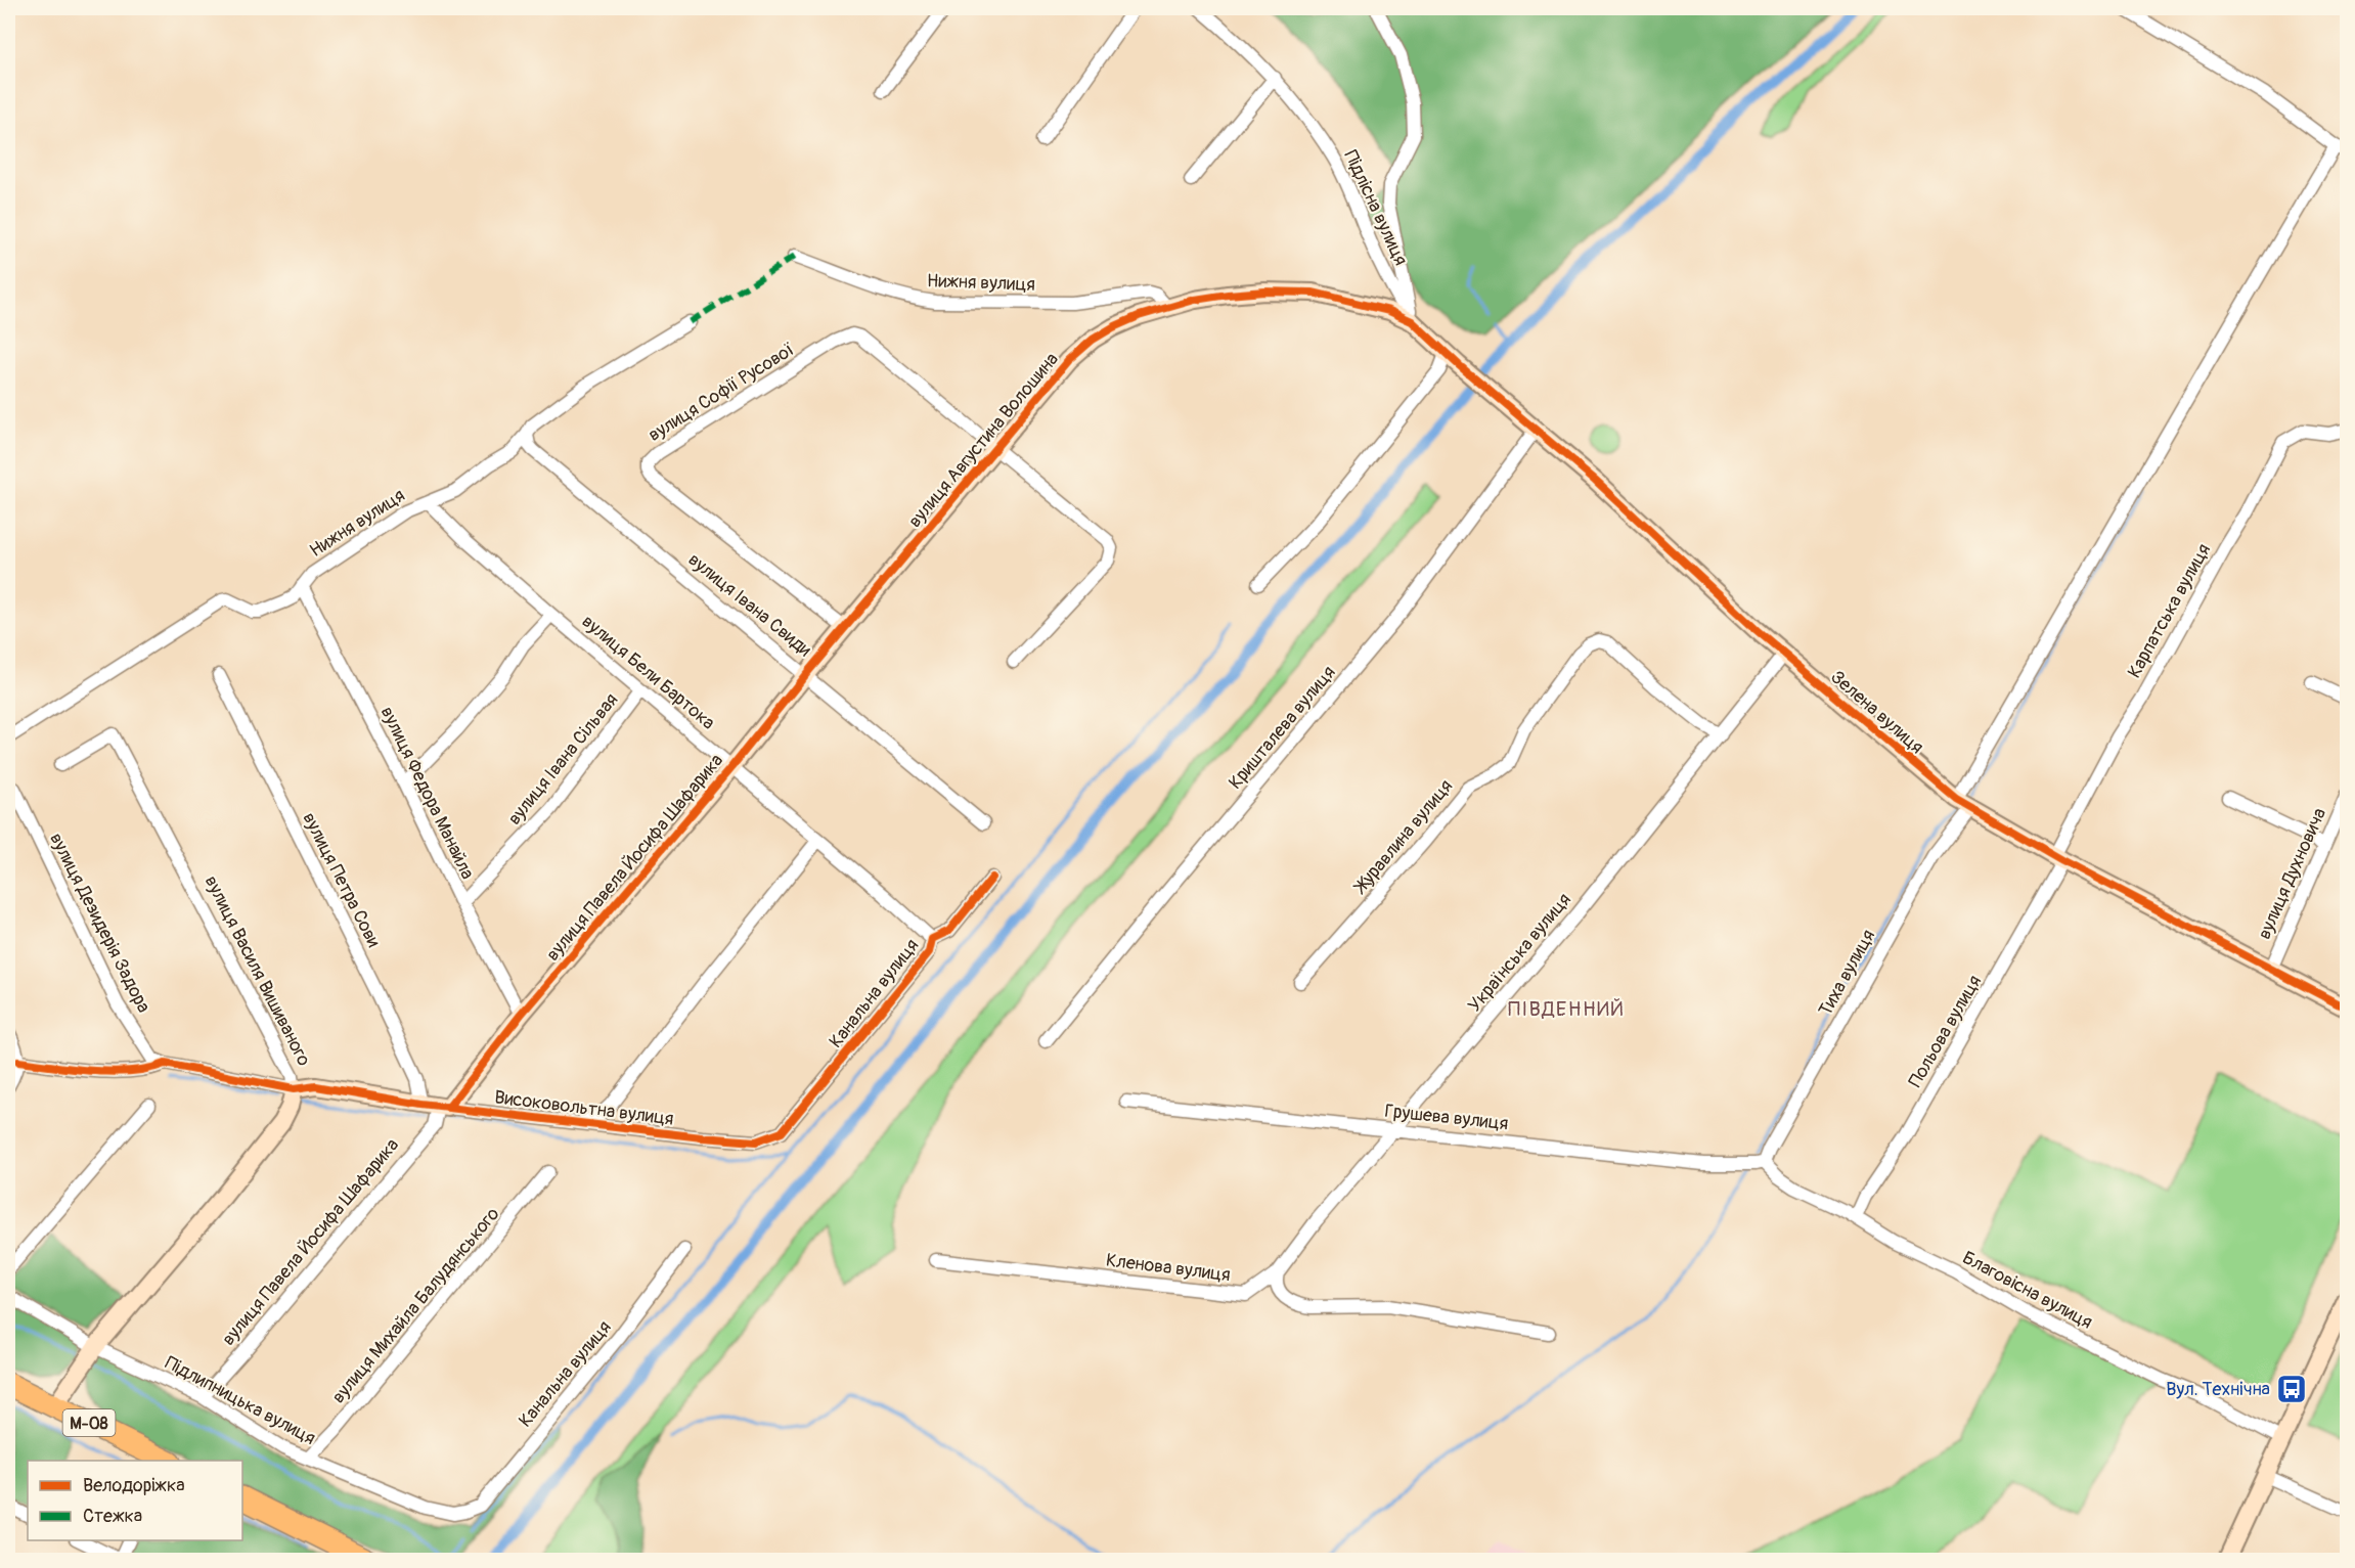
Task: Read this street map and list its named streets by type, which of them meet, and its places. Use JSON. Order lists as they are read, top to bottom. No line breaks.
{"streets":{"highway":["М-08"],"street":["Підлісна вулиця","Нижня вулиця","вулиця Софії Русової","вулиця Августина Волошина","вулиця Івана Свиди","Карпатська вулиця","вулиця Бели Бартока","Зелена вулиця","Кришталева вулиця","вулиця Івана Сільвая","вулиця Федора Манайла","Журавлина вулиця","вулиця Павела Йосифа Шафарика","вулиця Духновича","вулиця Петра Сови","вулиця Дезидерія Задора","Українська вулиця","вулиця Василя Вишиваного","Тиха вулиця","Канальна вулиця","Польова вулиця","Високовольтна вулиця","Грушева вулиця","Кленова вулиця","Благовісна вулиця","вулиця Михайла Балудянського","Підлипницька вулиця"]},"crossings":[["Підлісна вулиця","вулиця Августина Волошина"],["Нижня вулиця","вулиця Августина Волошина"],["Нижня вулиця","вулиця Івана Свиди"],["Нижня вулиця","вулиця Бели Бартока"],["Нижня вулиця","вулиця Федора Манайла"],["вулиця Софії Русової","вулиця Августина Волошина"],["вулиця Софії Русової","вулиця Павела Йосифа Шафарика"],["вулиця Августина Волошина","Зелена вулиця"],["вулиця Августина Волошина","вулиця Павела Йосифа Шафарика"],["вулиця Івана Свиди","вулиця Павела Йосифа Шафарика"],["Карпатська вулиця","Зелена вулиця"],["Карпатська вулиця","Польова вулиця"],["вулиця Бели Бартока","вулиця Івана Сільвая"],["вулиця Бели Бартока","вулиця Павела Йосифа Шафарика"],["вулиця Бели Бартока","Канальна вулиця"],["Зелена вулиця","Кришталева вулиця"],["Зелена вулиця","вулиця Духновича"],["Зелена вулиця","Українська вулиця"],["Зелена вулиця","Тиха вулиця"],["Зелена вулиця","Польова вулиця"],["вулиця Івана Сільвая","вулиця Федора Манайла"],["вулиця Федора Манайла","вулиця Павела Йосифа Шафарика"],["Журавлина вулиця","Українська вулиця"],["вулиця Павела Йосифа Шафарика","вулиця Петра Сови"],["вулиця Павела Йосифа Шафарика","Високовольтна вулиця"],["вулиця Павела Йосифа Шафарика","Підлипницька вулиця"],["вулиця Петра Сови","Високовольтна вулиця"],["вулиця Дезидерія Задора","Високовольтна вулиця"],["Українська вулиця","Грушева вулиця"],["Українська вулиця","Кленова вулиця"],["вулиця Василя Вишиваного","Високовольтна вулиця"],["вулиця Василя Вишиваного","Підлипницька вулиця"],["вулиця Василя Вишиваного","М-08"],["Тиха вулиця","Грушева вулиця"],["Тиха вулиця","Благовісна вулиця"],["Канальна вулиця","Високовольтна вулиця"],["Канальна вулиця","Підлипницька вулиця"],["Польова вулиця","Благовісна вулиця"],["Грушева вулиця","Благовісна вулиця"],["вулиця Михайла Балудянського","Підлипницька вулиця"]],"districts":["ПІВДЕННИЙ"],"places":{"bus stop":["Вул. Технічна"]},"legend":["Велодоріжка","Стежка"]}
